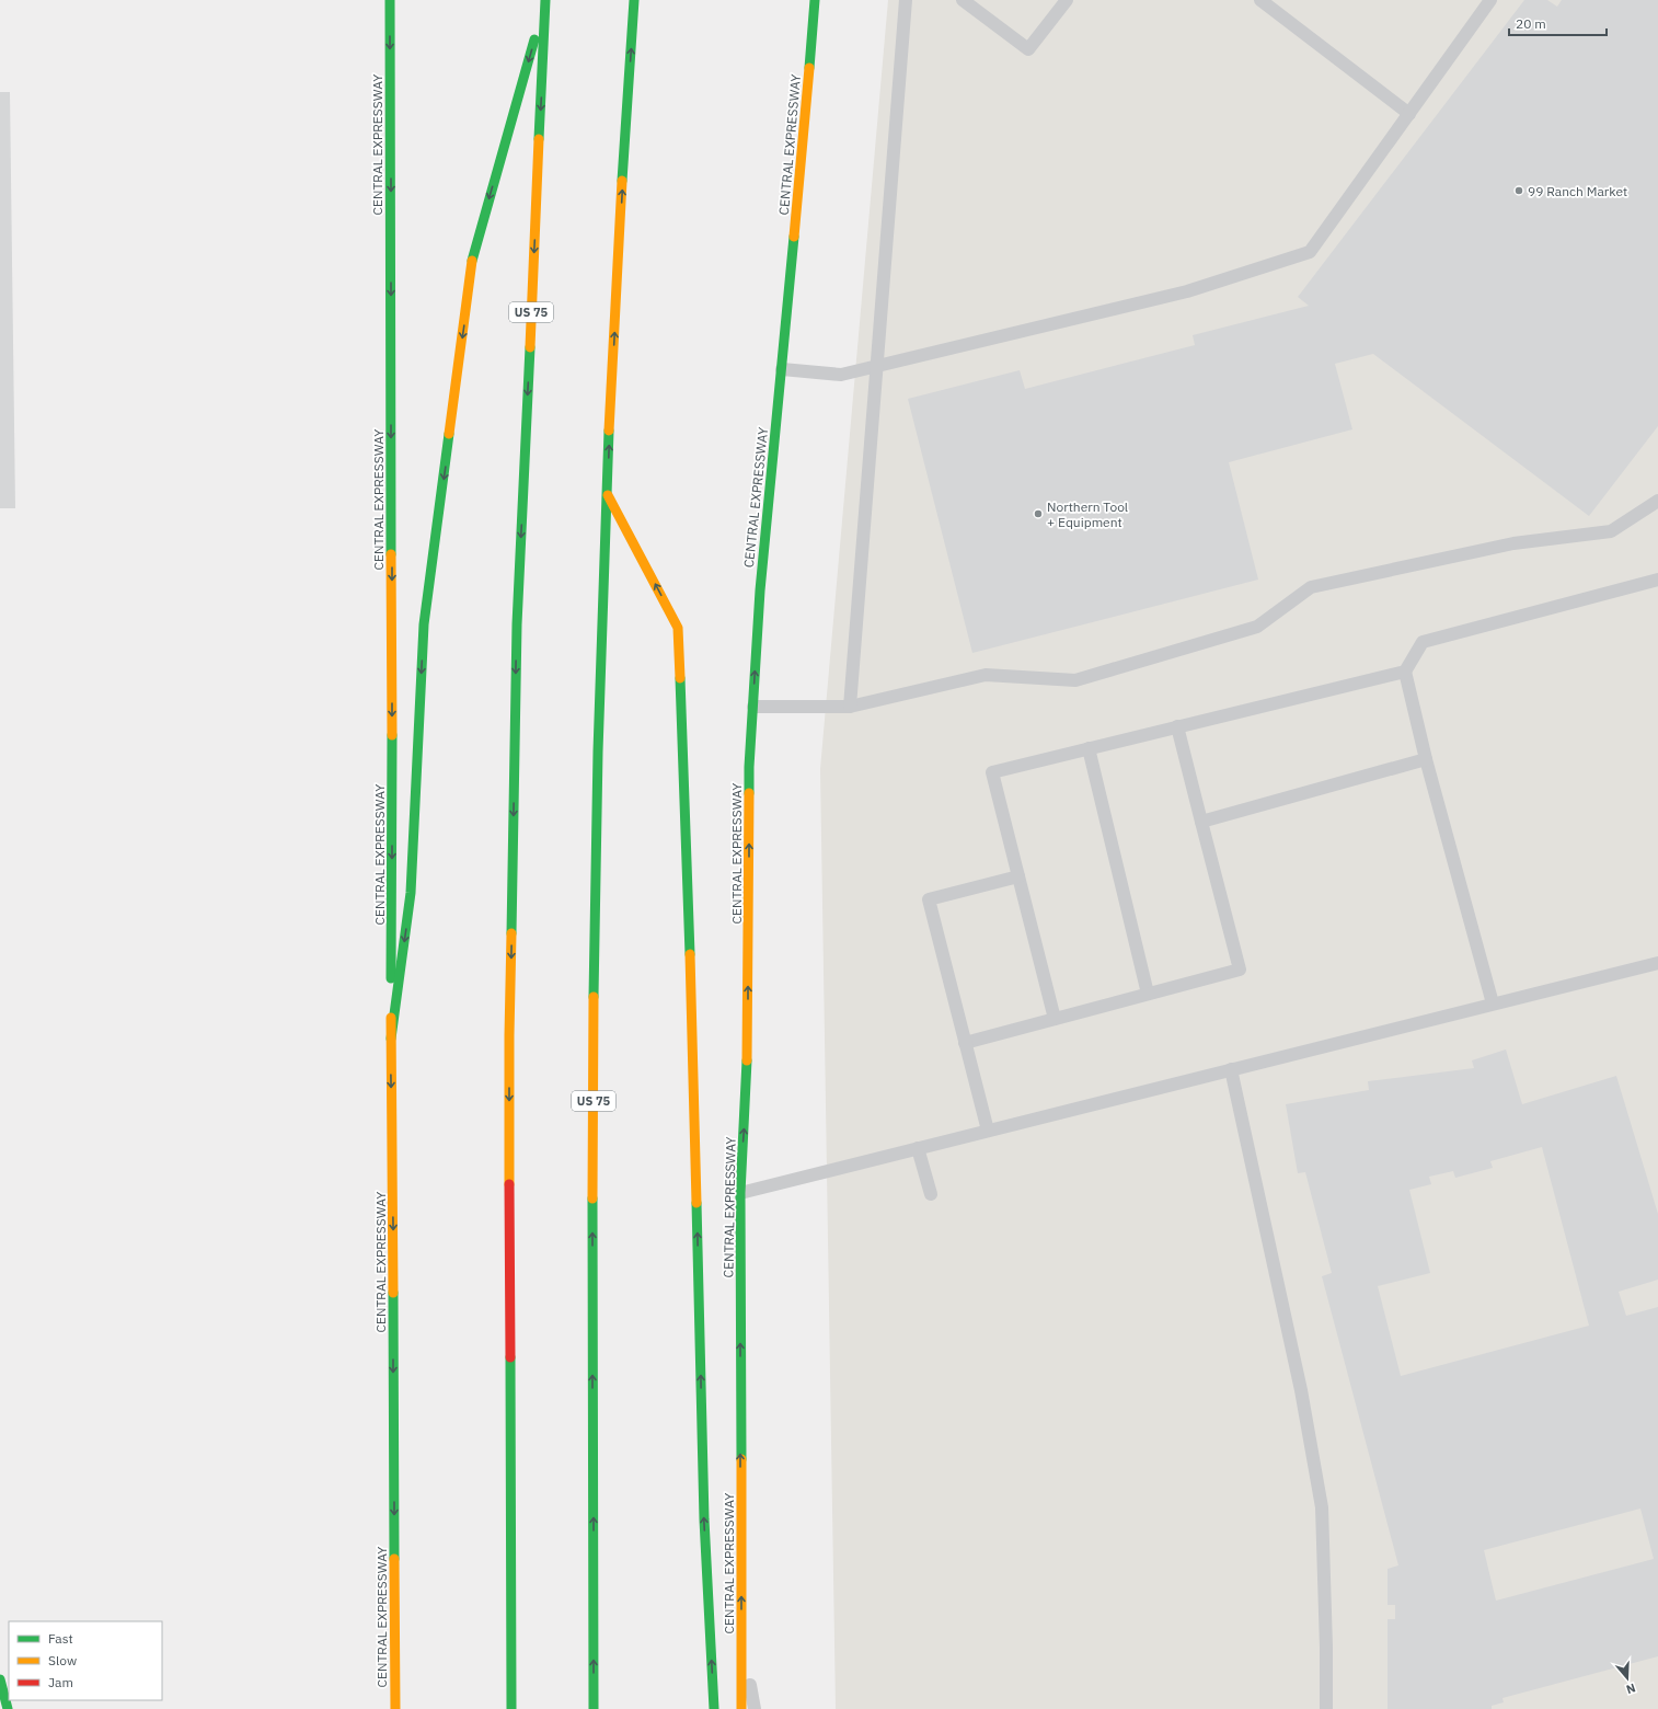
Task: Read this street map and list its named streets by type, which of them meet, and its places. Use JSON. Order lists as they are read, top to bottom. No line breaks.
{"streets":{"main road":["CENTRAL EXPRESSWAY","US 75"]},"places":["99 Ranch Market","Northern Tool + Equipment"],"legend":["Fast","Slow","Jam"],"scale_bar":"20 m","north":"bottom"}
